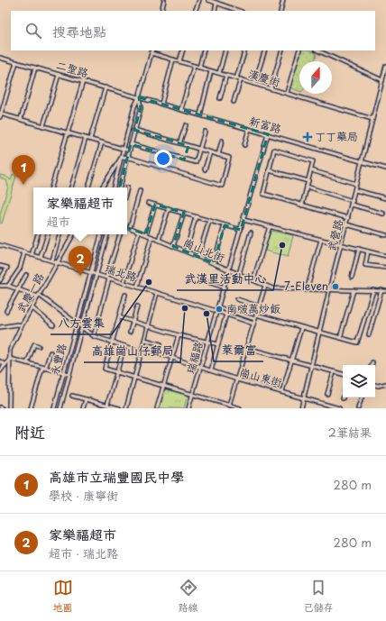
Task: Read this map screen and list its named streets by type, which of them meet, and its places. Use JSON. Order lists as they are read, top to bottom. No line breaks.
{"streets":{"street":["二聖路","漢慶街","新富路","武營路","崗山北街","瑞北路","武慶一路","瑞福路","永豐路","崗山東街"]},"crossings":[["二聖路","新富路"],["漢慶街","武營路"],["新富路","武營路"],["新富路","瑞福路"],["武營路","崗山北街"],["武營路","崗山東街"],["崗山北街","瑞福路"],["瑞北路","武慶一路"],["瑞北路","瑞福路"],["瑞北路","永豐路"],["武慶一路","崗山東街"],["瑞福路","崗山東街"],["永豐路","崗山東街"]],"places":{"health":["丁丁藥局"],"other":["武漢里活動中心","八方雲集","7-Eleven","高雄崗山仔郵局","南啵萬炒飯","萊爾富"]},"north":"top","page":{"search":"搜尋地點","pins":["1","2"],"popup":["家樂福超市","超市"],"heading":["附近","2筆結果"],"list":[{"mark":"1","name":"高雄市立瑞豐國民中學","note":"學校 · 康寧街","value":"280 m"},{"mark":"2","name":"家樂福超市","note":"超市 · 瑞北路","value":"280 m"}],"nav":["地圖","路線","已儲存"]}}
